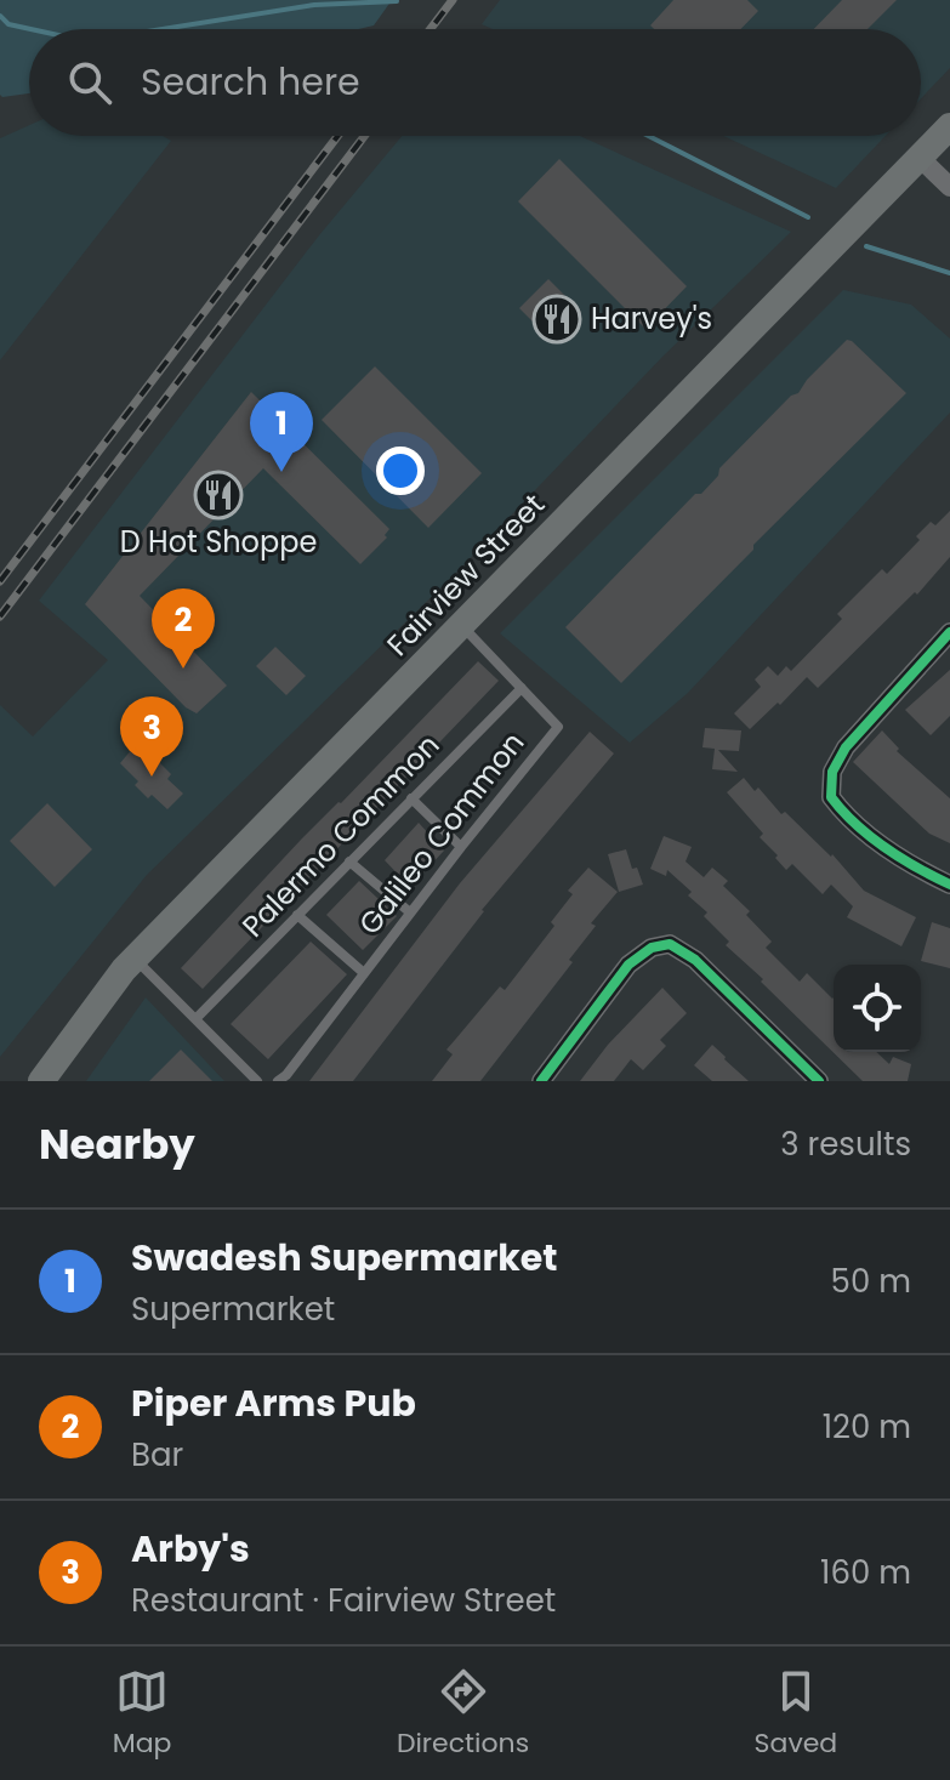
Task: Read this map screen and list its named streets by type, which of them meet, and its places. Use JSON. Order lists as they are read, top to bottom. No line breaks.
{"streets":{"main road":["Fairview Street"],"lane":["Galileo Common","Palermo Common"]},"crossings":[["Fairview Street","Galileo Common"],["Galileo Common","Palermo Common"]],"places":{"restaurant":["Harvey's","D Hot Shoppe"]},"page":{"search":"Search here","pins":["1","2","3"],"heading":["Nearby","3 results"],"list":[{"mark":"1","name":"Swadesh Supermarket","note":"Supermarket","value":"50 m"},{"mark":"2","name":"Piper Arms Pub","note":"Bar","value":"120 m"},{"mark":"3","name":"Arby's","note":"Restaurant · Fairview Street","value":"160 m"}],"nav":["Map","Directions","Saved"]}}
